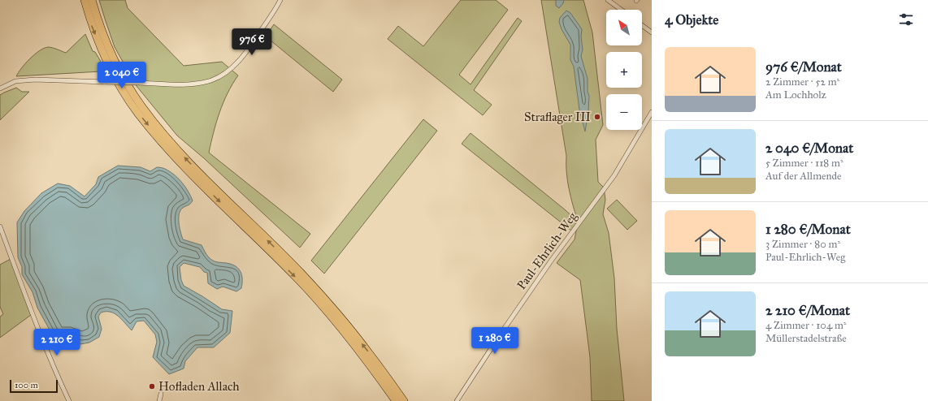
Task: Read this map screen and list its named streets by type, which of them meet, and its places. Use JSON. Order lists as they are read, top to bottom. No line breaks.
{"streets":{"street":["Paul-Ehrlich-Weg"]},"places":["Straflager III","Hofladen Allach"],"scale_bar":"100 m","north":"top left","page":{"heading":"4 Objekte","map_buttons":["+","−"],"price":["976 €","2 040 €","1 280 €","2 210 €"],"list":[{"name":"976 €/Monat","note":"2 Zimmer · 52 m² · Am Lochholz"},{"name":"2 040 €/Monat","note":"5 Zimmer · 118 m² · Auf der Allmende"},{"name":"1 280 €/Monat","note":"3 Zimmer · 80 m² · Paul-Ehrlich-Weg"},{"name":"2 210 €/Monat","note":"4 Zimmer · 104 m² · Müllerstadelstraße"}],"scale":"100 m"}}
